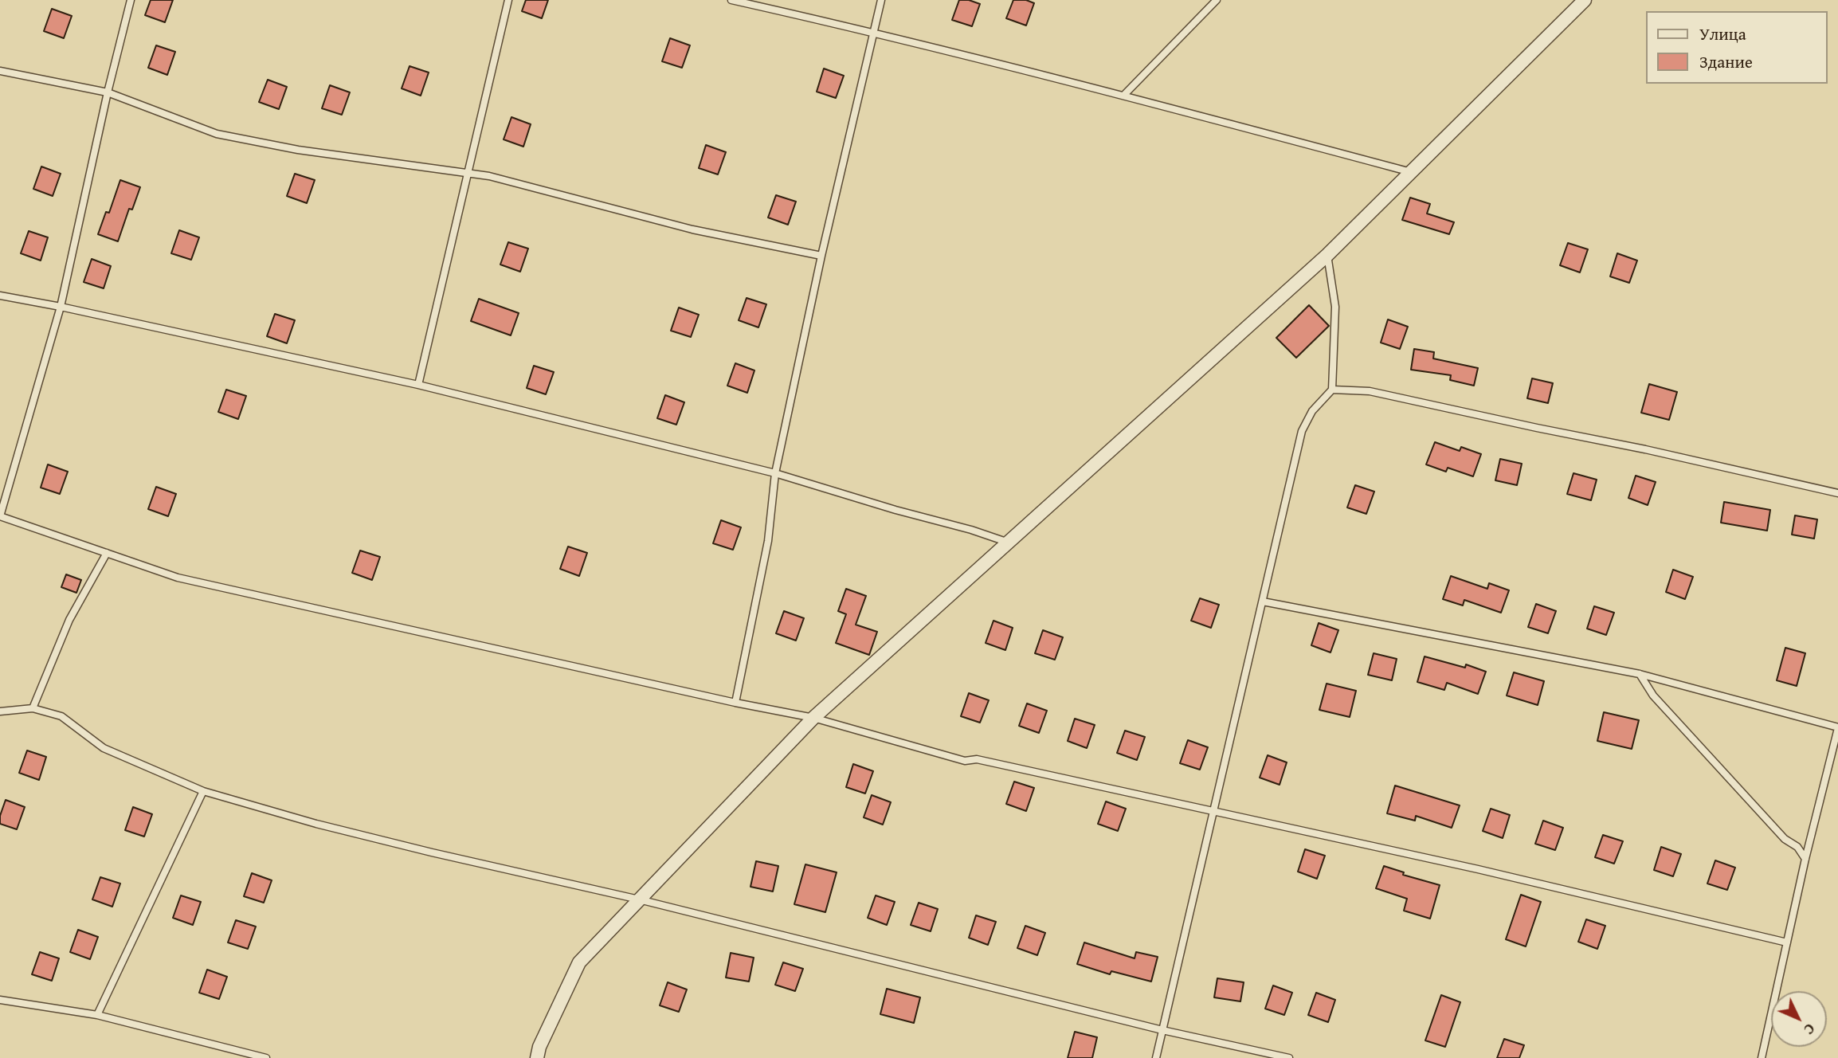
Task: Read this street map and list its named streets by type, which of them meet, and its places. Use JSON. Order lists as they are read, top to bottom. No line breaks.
{"legend":["Улица","Здание"],"north":"bottom right"}
